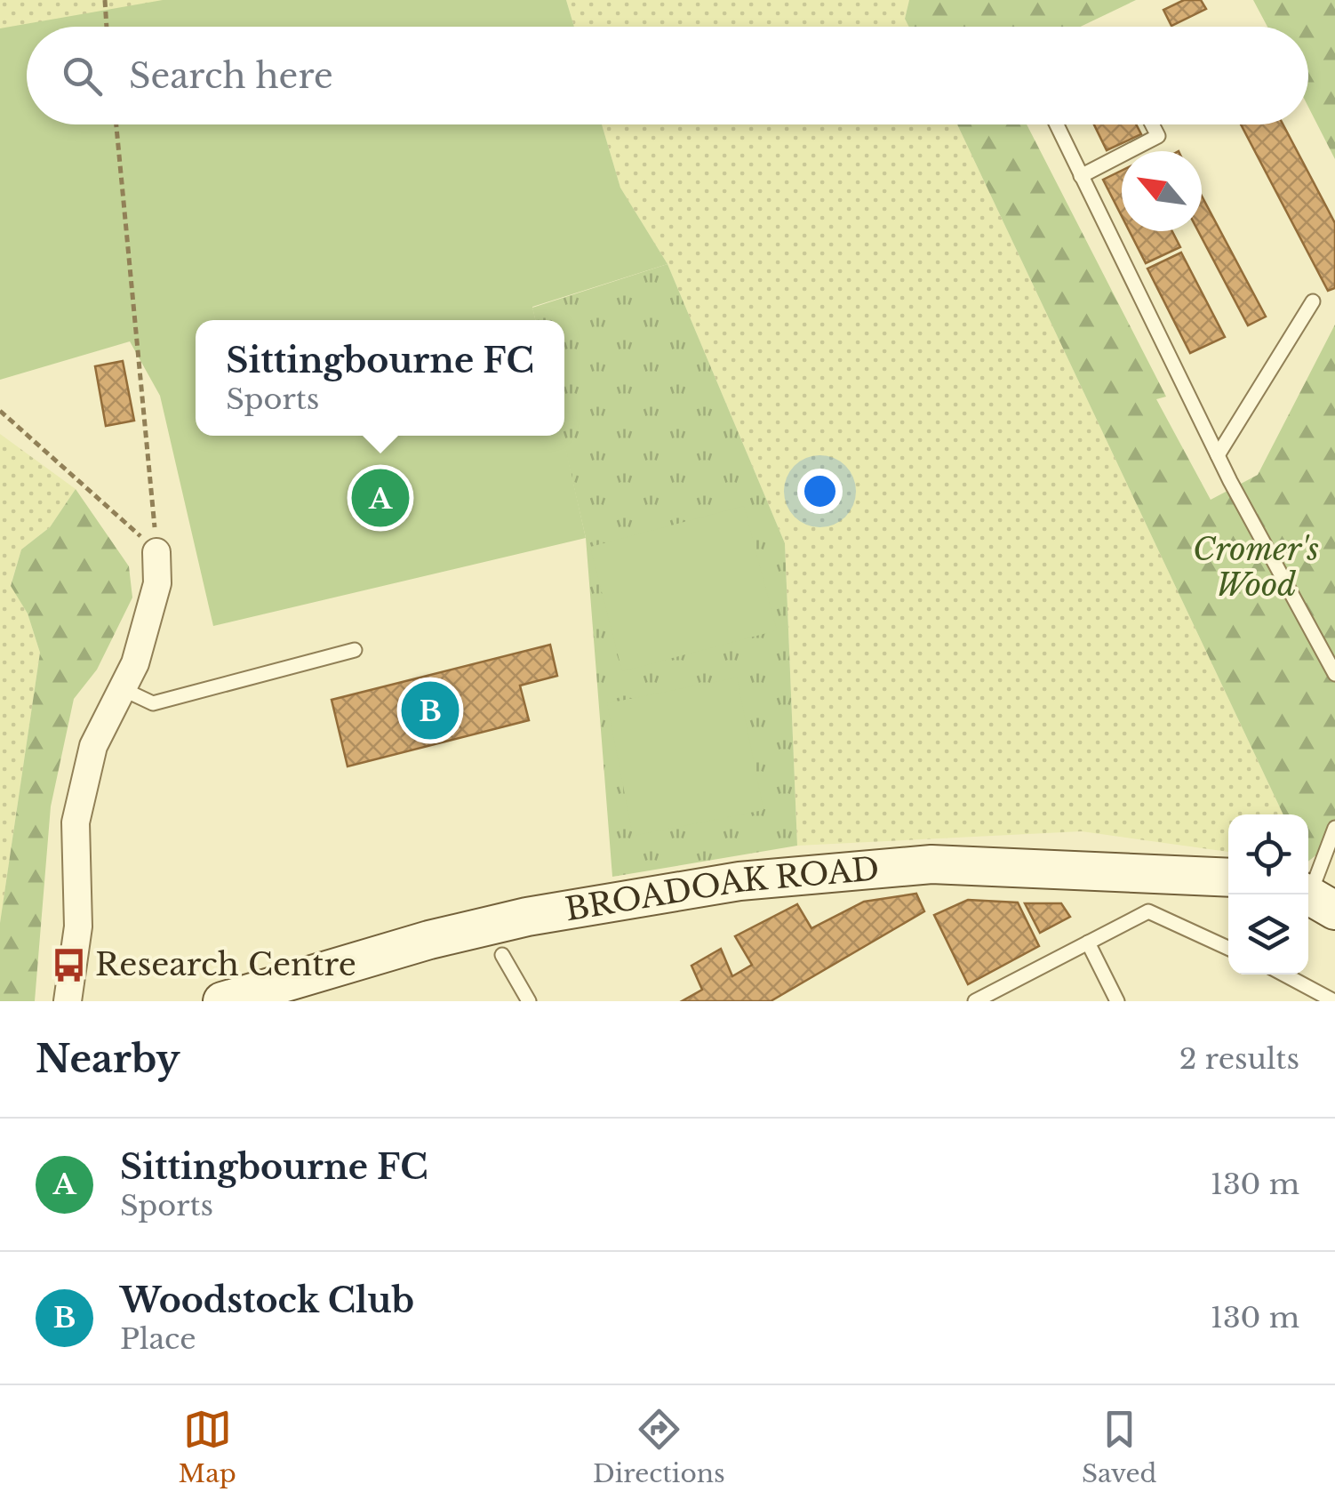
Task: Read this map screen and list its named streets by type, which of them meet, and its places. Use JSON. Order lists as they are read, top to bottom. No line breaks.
{"streets":{"street":["BROADOAK ROAD"]},"parks":["Cromer's Wood"],"places":{"bus stop":["Research Centre"]},"north":"top left","page":{"search":"Search here","popup":["Sittingbourne FC","Sports"],"pins":["A","B"],"heading":["Nearby","2 results"],"list":[{"mark":"A","name":"Sittingbourne FC","note":"Sports","value":"130 m"},{"mark":"B","name":"Woodstock Club","note":"Place","value":"130 m"}],"nav":["Map","Directions","Saved"]}}
